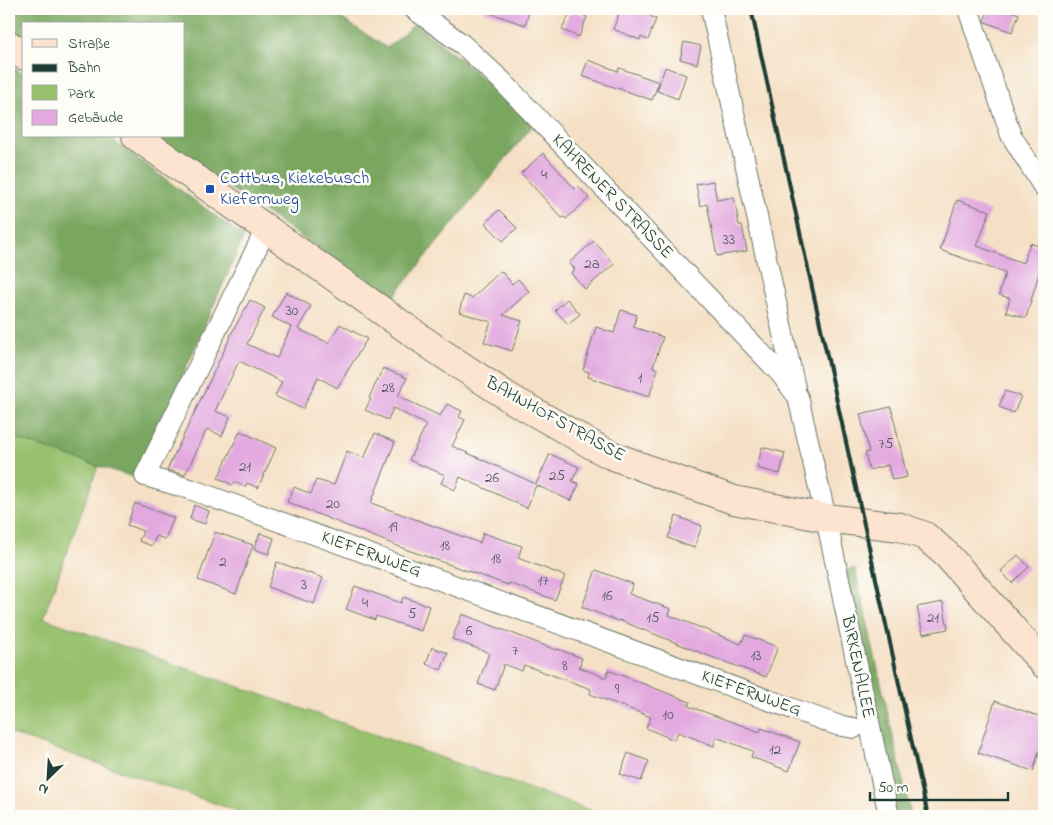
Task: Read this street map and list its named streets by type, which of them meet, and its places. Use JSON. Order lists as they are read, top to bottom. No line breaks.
{"streets":{"main road":["BAHNHOFSTRASSE"],"street":["KAHRENER STRASSE","KIEFERNWEG","BIRKENALLEE"]},"crossings":[["KAHRENER STRASSE","BAHNHOFSTRASSE"],["KAHRENER STRASSE","BIRKENALLEE"],["BAHNHOFSTRASSE","KIEFERNWEG"],["BAHNHOFSTRASSE","BIRKENALLEE"]],"places":{"transit":["Cottbus, Kiekebusch Kiefernweg"]},"house_numbers":["4","33","2a","30","1","28","75","21","25","26","20","19","18","18","2","17","3","16","4","5","15","21","6","7","13","8","9","10","12"],"legend":["Straße","Bahn","Park","Gebäude"],"scale_bar":"50 m","north":"bottom left"}
